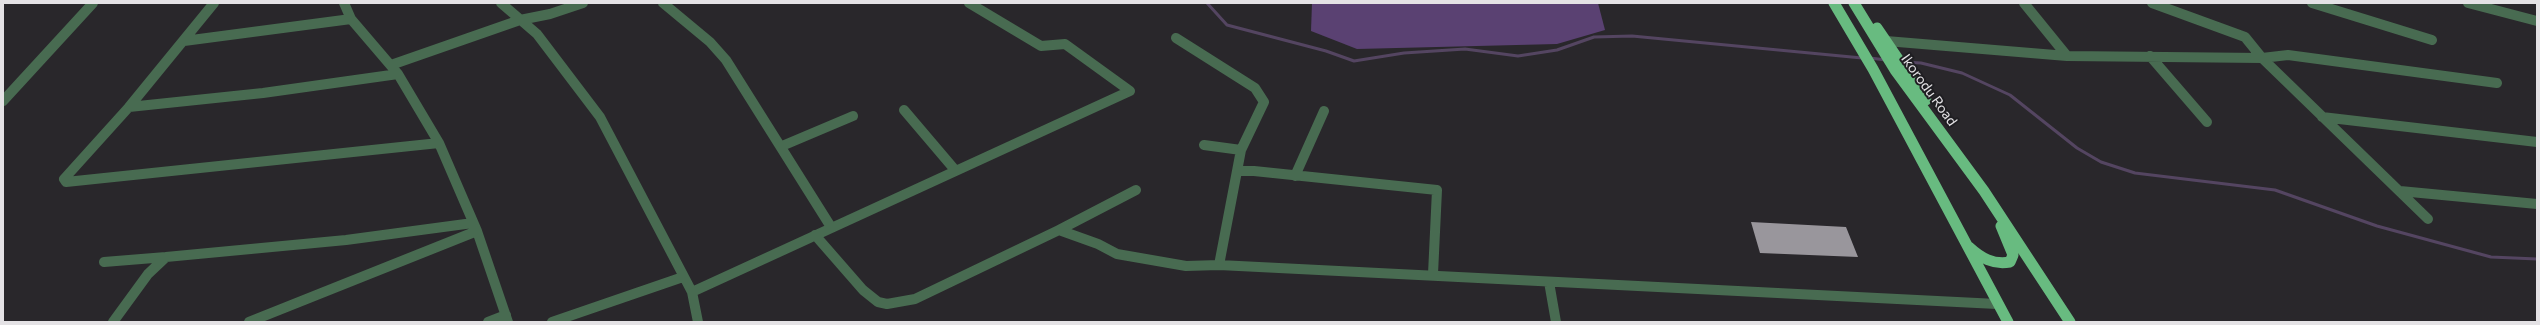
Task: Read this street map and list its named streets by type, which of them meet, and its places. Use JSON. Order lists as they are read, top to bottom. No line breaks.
{"streets":{"highway":["Ikorodu Road"]}}
